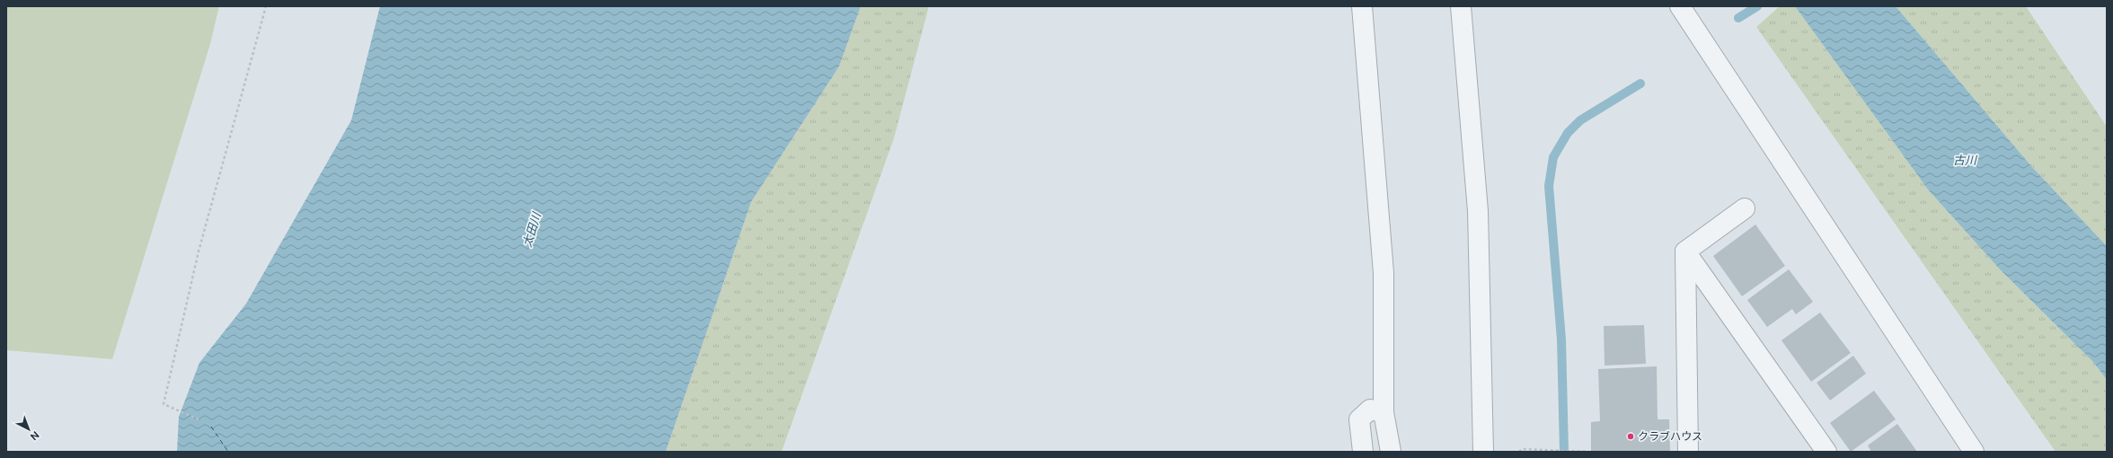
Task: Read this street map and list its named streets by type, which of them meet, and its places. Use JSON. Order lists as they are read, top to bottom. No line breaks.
{"water":["古川","太田川"],"places":["クラブハウス"],"north":"bottom right"}
